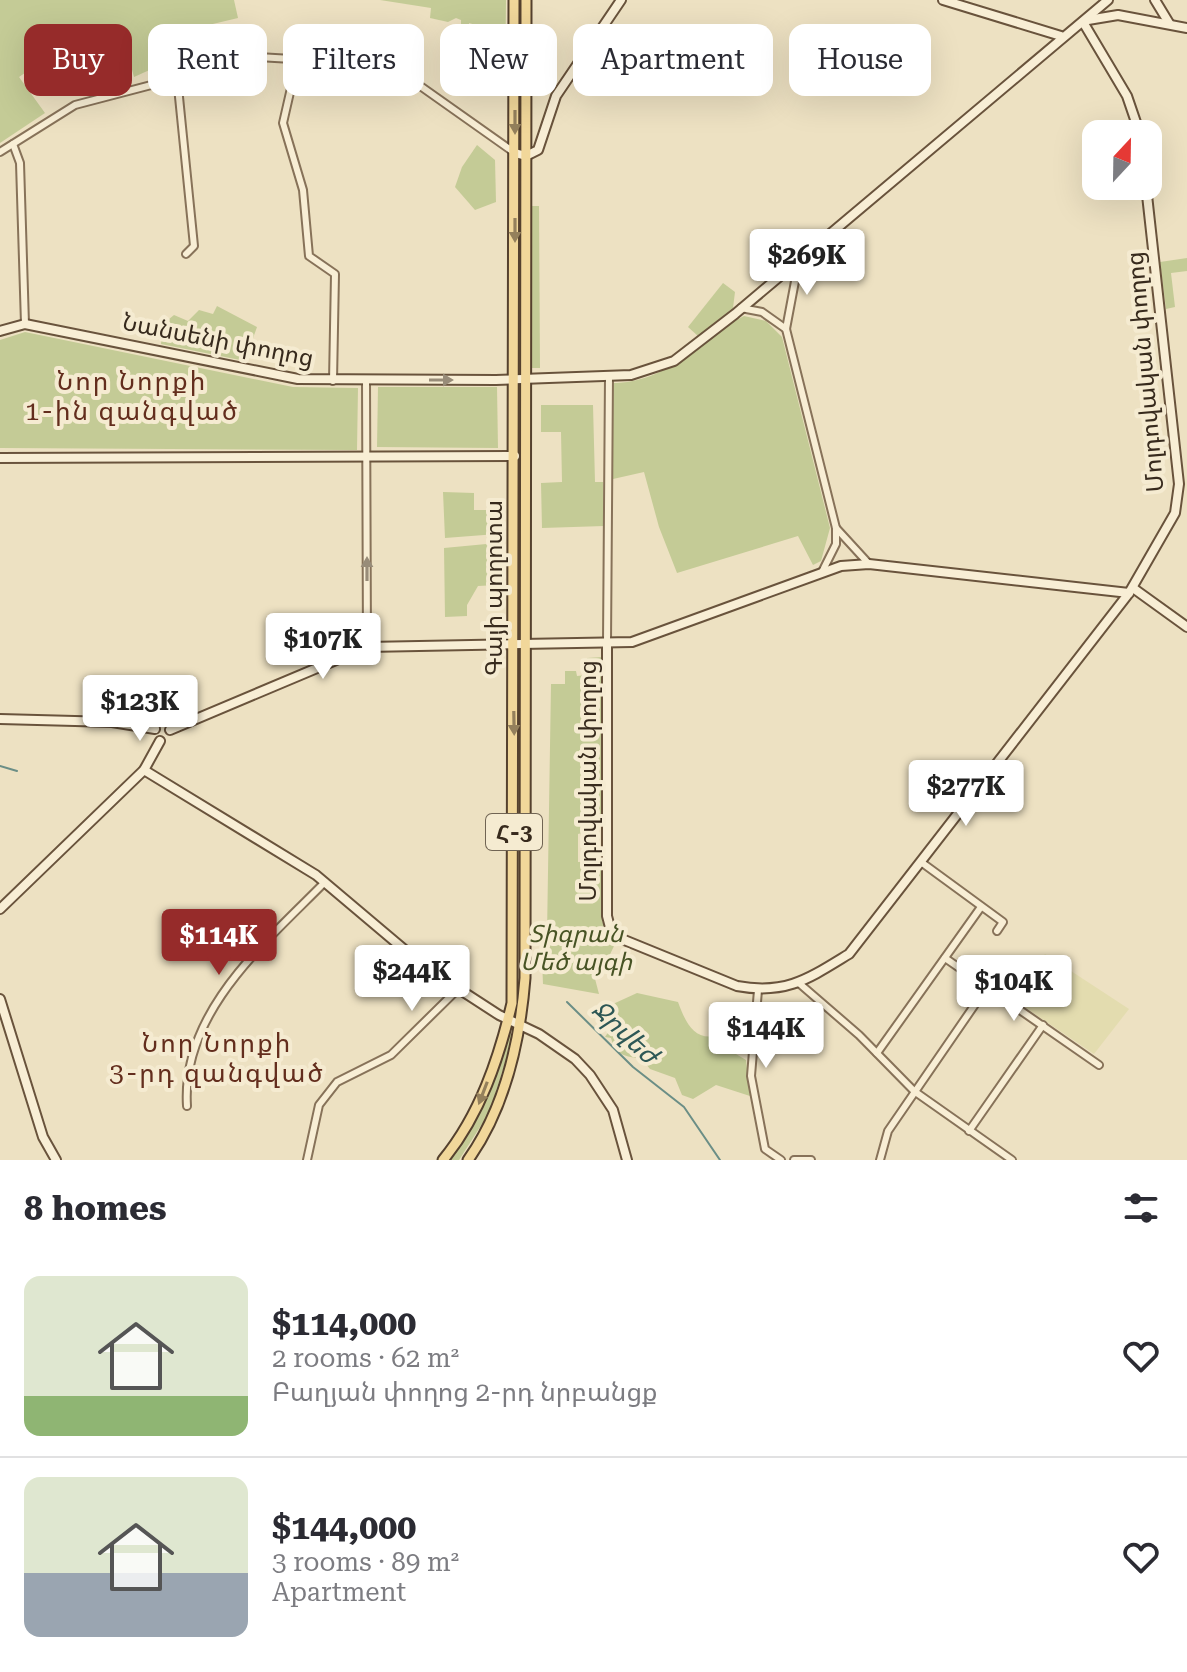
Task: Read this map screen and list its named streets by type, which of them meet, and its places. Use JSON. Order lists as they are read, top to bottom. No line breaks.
{"streets":{"main road":["Գայի պողոտա","Հ-3"],"street":["Նանսենի փողոց","Մոլդովական փողոց"]},"crossings":[["Նանսենի փողոց","Գայի պողոտա"]],"districts":["Նոր Նորքի 1-ին զանգված","Նոր Նորքի 3-րդ զանգված"],"water":["Ջրվեժ"],"parks":["Տիգրան Մեծ այգի"],"north":"top","page":{"chip":["Buy","Rent","Filters","New","Apartment","House"],"price":["$269K","$107K","$123K","$277K","$114K","$244K","$104K","$144K"],"heading":"8 homes","list":[{"name":"$114,000","note":"2 rooms · 62 m² · Բաղյան փողոց 2-րդ նրբանցք"},{"name":"$144,000","note":"3 rooms · 89 m² · Apartment"}]}}
